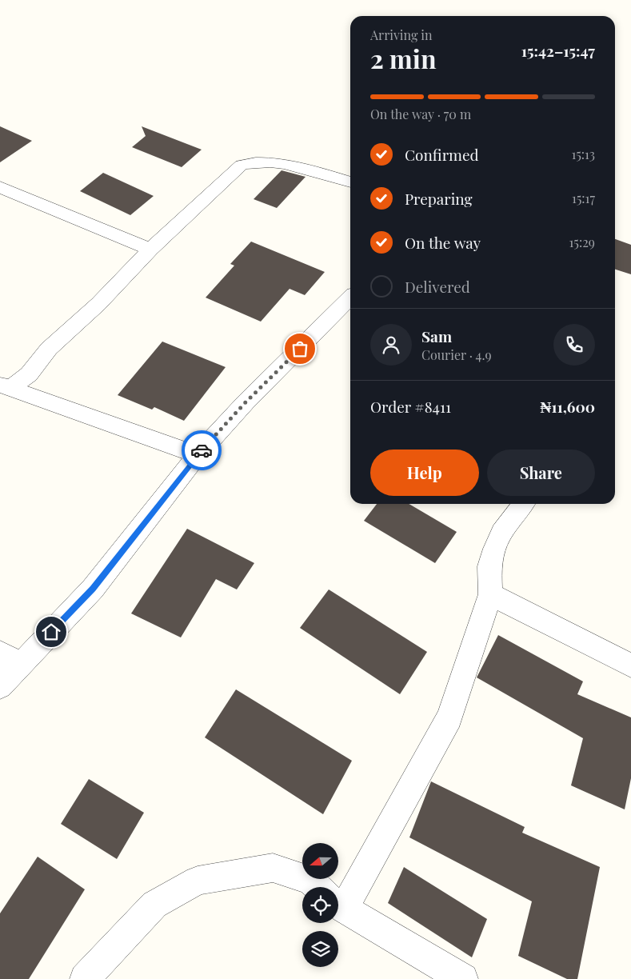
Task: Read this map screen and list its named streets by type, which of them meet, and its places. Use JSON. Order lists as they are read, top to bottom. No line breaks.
{"north":"left","page":{"heading":["2 min","Arriving in","15:42–15:47"],"panel":["Sam","Courier · 4.9","Order #8411","₦11,600"],"bar":"On the way · 70 m","list":[["Confirmed","15:13"],["Preparing","15:17"],["On the way","15:29"],"Delivered"],"buttons":["Help","Share"]}}
